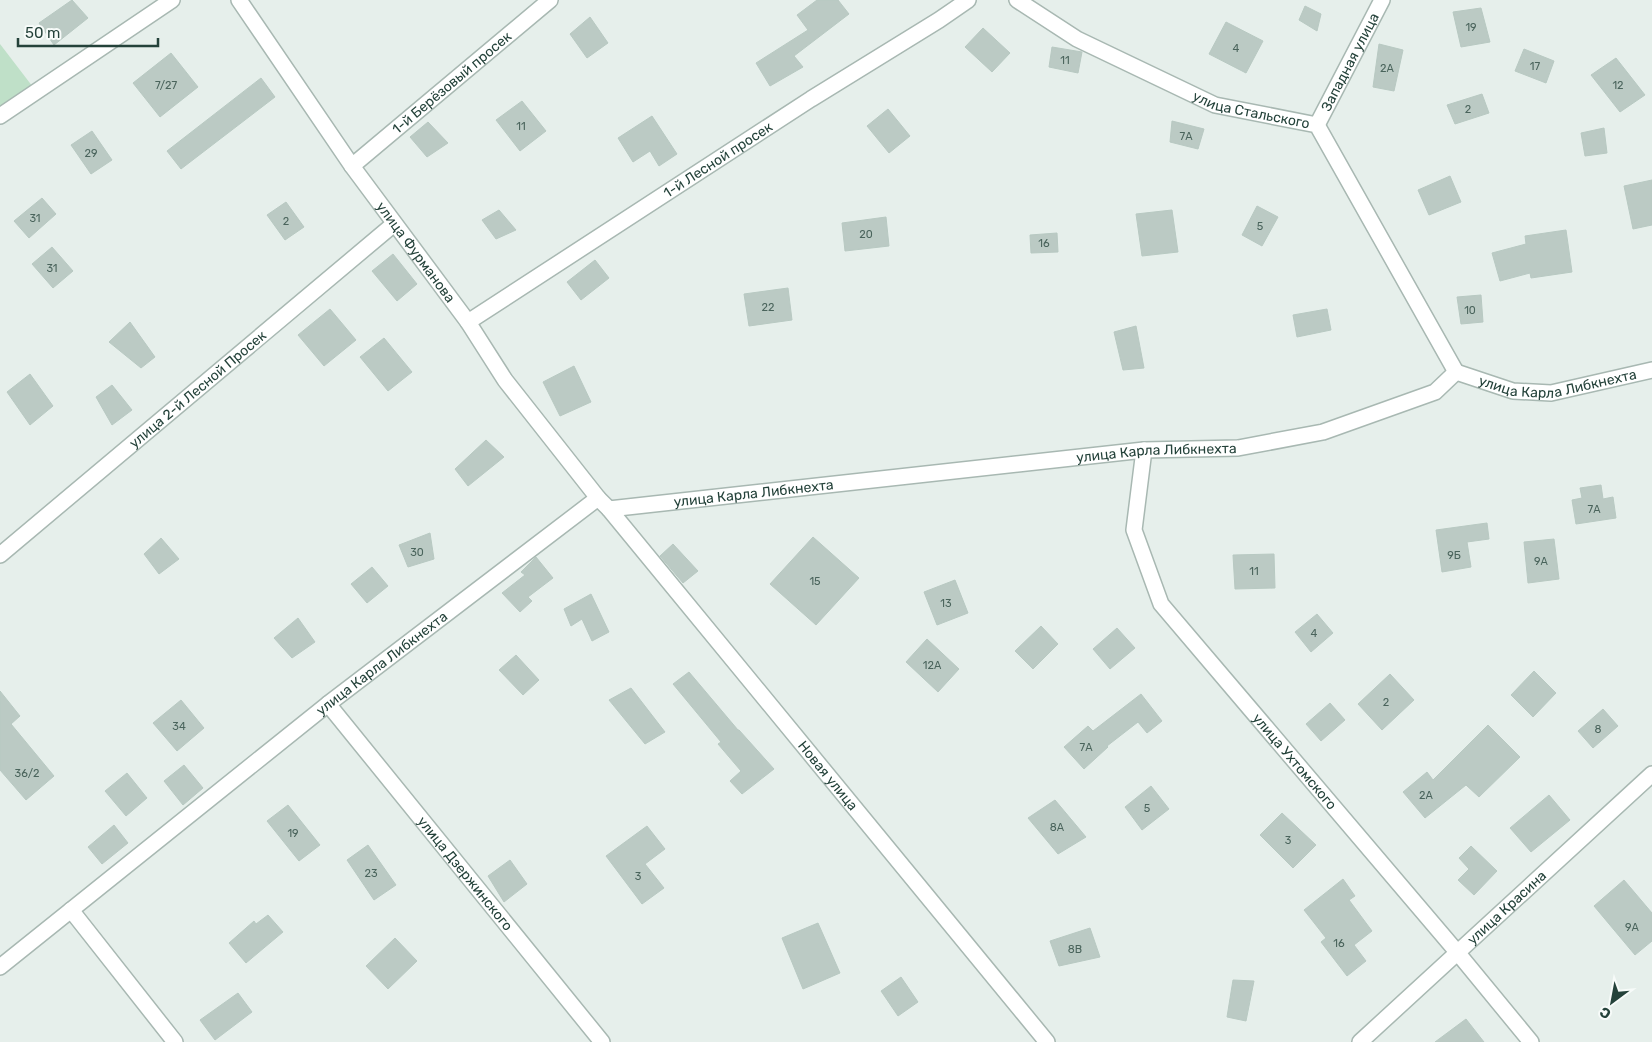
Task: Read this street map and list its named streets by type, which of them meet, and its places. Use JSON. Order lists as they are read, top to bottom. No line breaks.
{"streets":{"street":["Западная улица","1-й Берёзовый просек","улица Стальского","1-й Лесной просек","улица Фурманова","улица Карла Либкнехта","улица 2-й Лесной Просек","улица Ухтомского","Новая улица","улица Дзержинского","улица Красина"]},"crossings":[["Западная улица","улица Стальского"],["1-й Берёзовый просек","улица Фурманова"],["улица Стальского","улица Карла Либкнехта"],["1-й Лесной просек","улица Фурманова"],["улица Фурманова","улица Карла Либкнехта"],["улица Фурманова","улица 2-й Лесной Просек"],["улица Фурманова","Новая улица"],["улица Карла Либкнехта","улица Ухтомского"],["улица Карла Либкнехта","Новая улица"],["улица Карла Либкнехта","улица Дзержинского"],["улица Ухтомского","улица Красина"]],"house_numbers":["19","4","11","17","2А","7/27","12","2","11","7А","29","31","2","5","20","16","31","22","10","7А","30","9Б","9А","11","15","13","4","12А","2","34","8","7А","36/2","2А","5","8А","19","3","23","3","9А","16","8В"],"scale_bar":"50 m","north":"bottom left"}
